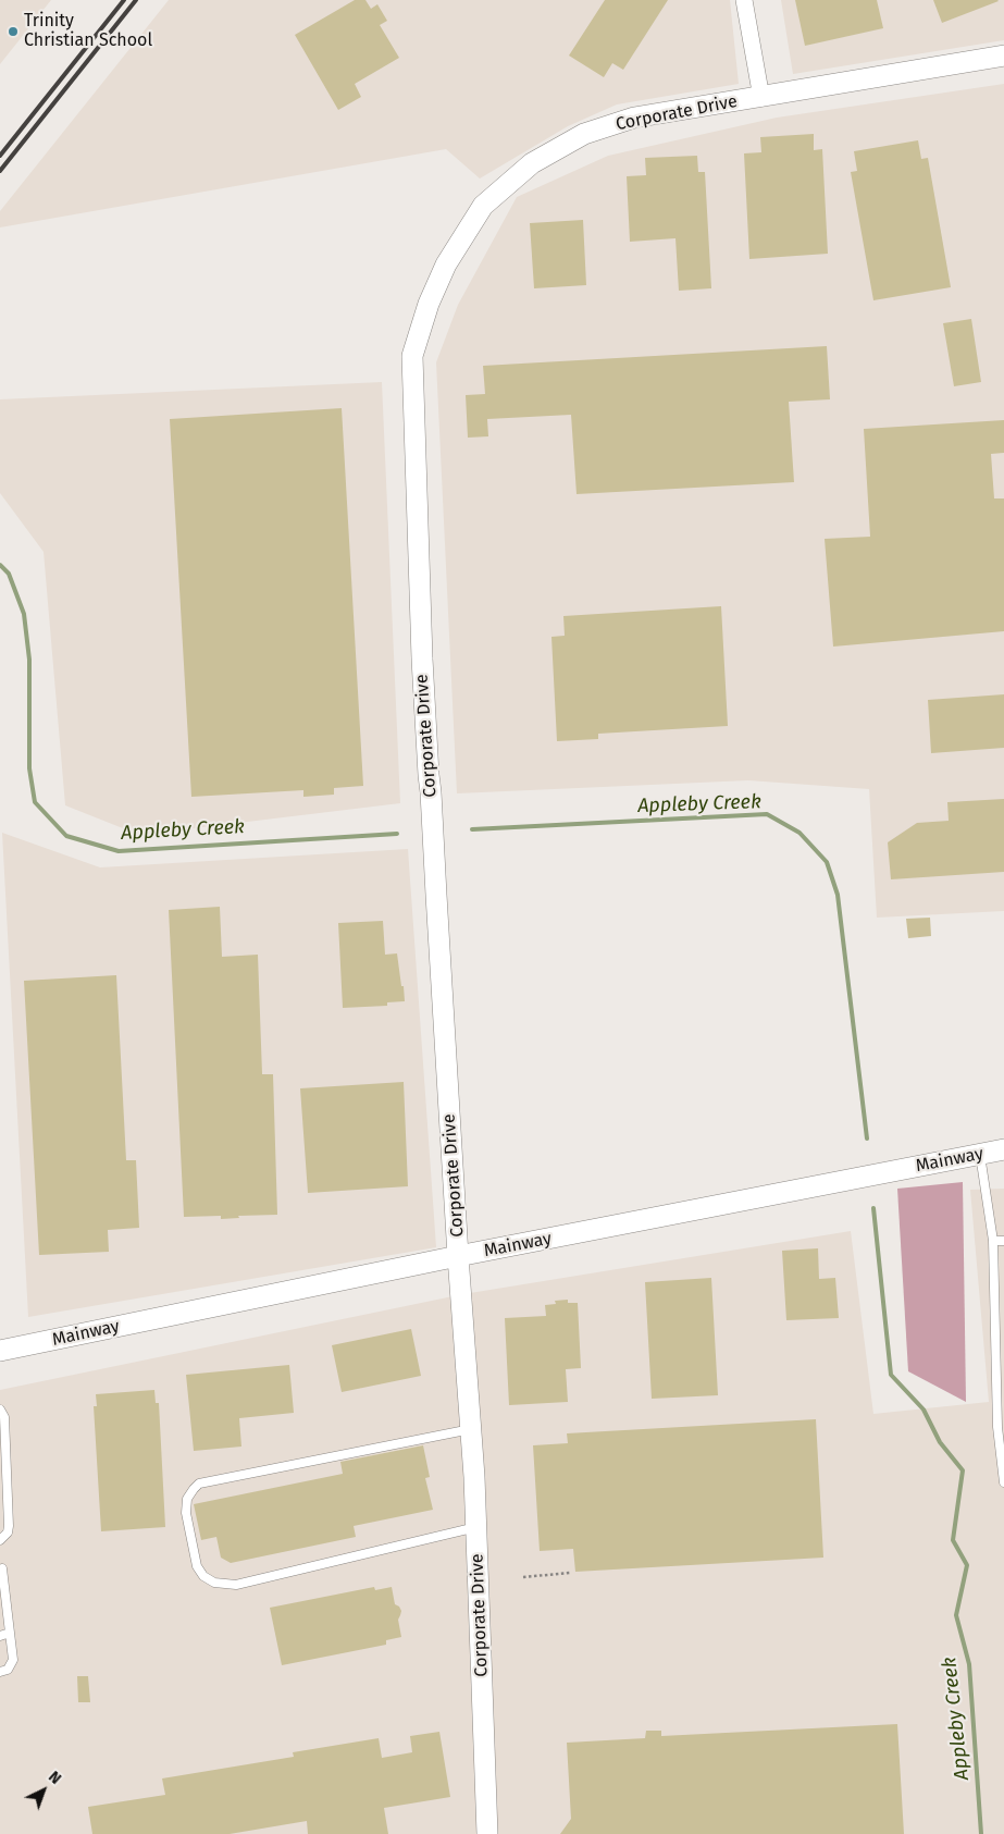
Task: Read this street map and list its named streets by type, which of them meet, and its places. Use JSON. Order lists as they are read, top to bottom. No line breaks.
{"streets":{"street":["Corporate Drive","Mainway"]},"crossings":[["Corporate Drive","Mainway"]],"water":["Appleby Creek"],"places":["Trinity Christian School"],"north":"top right"}
